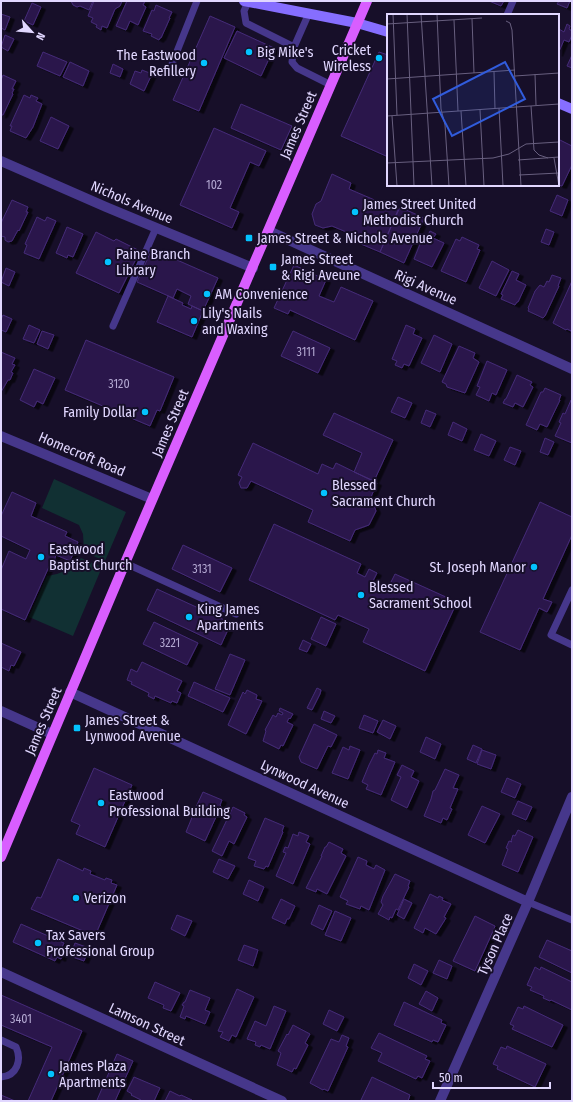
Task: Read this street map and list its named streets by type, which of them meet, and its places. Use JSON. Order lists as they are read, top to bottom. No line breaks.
{"streets":{"main road":["James Street"],"street":["Nichols Avenue","Rigi Avenue","Homecroft Road","Lynwood Avenue","Tyson Place","Lamson Street"]},"crossings":[["James Street","Nichols Avenue"],["James Street","Rigi Avenue"],["James Street","Homecroft Road"],["James Street","Lynwood Avenue"],["Lynwood Avenue","Tyson Place"]],"places":{"other":["Big Mike's","Cricket Wireless","The Eastwood Refillery","James Street United Methodist Church","Paine Branch Library","AM Convenience","Lily's Nails and Waxing","Family Dollar","Blessed Sacrament Church","Eastwood Baptist Church","St. Joseph Manor","Blessed Sacrament School","King James Apartments","Eastwood Professional Building","Verizon","Tax Savers Professional Group","James Plaza Apartments"],"transit":["James Street & Nichols Avenue","James Street & Rigi Aveune","James Street & Lynwood Avenue"]},"house_numbers":["102","3111","3120","3131","3221","3401"],"scale_bar":"50 m","north":"bottom right"}
